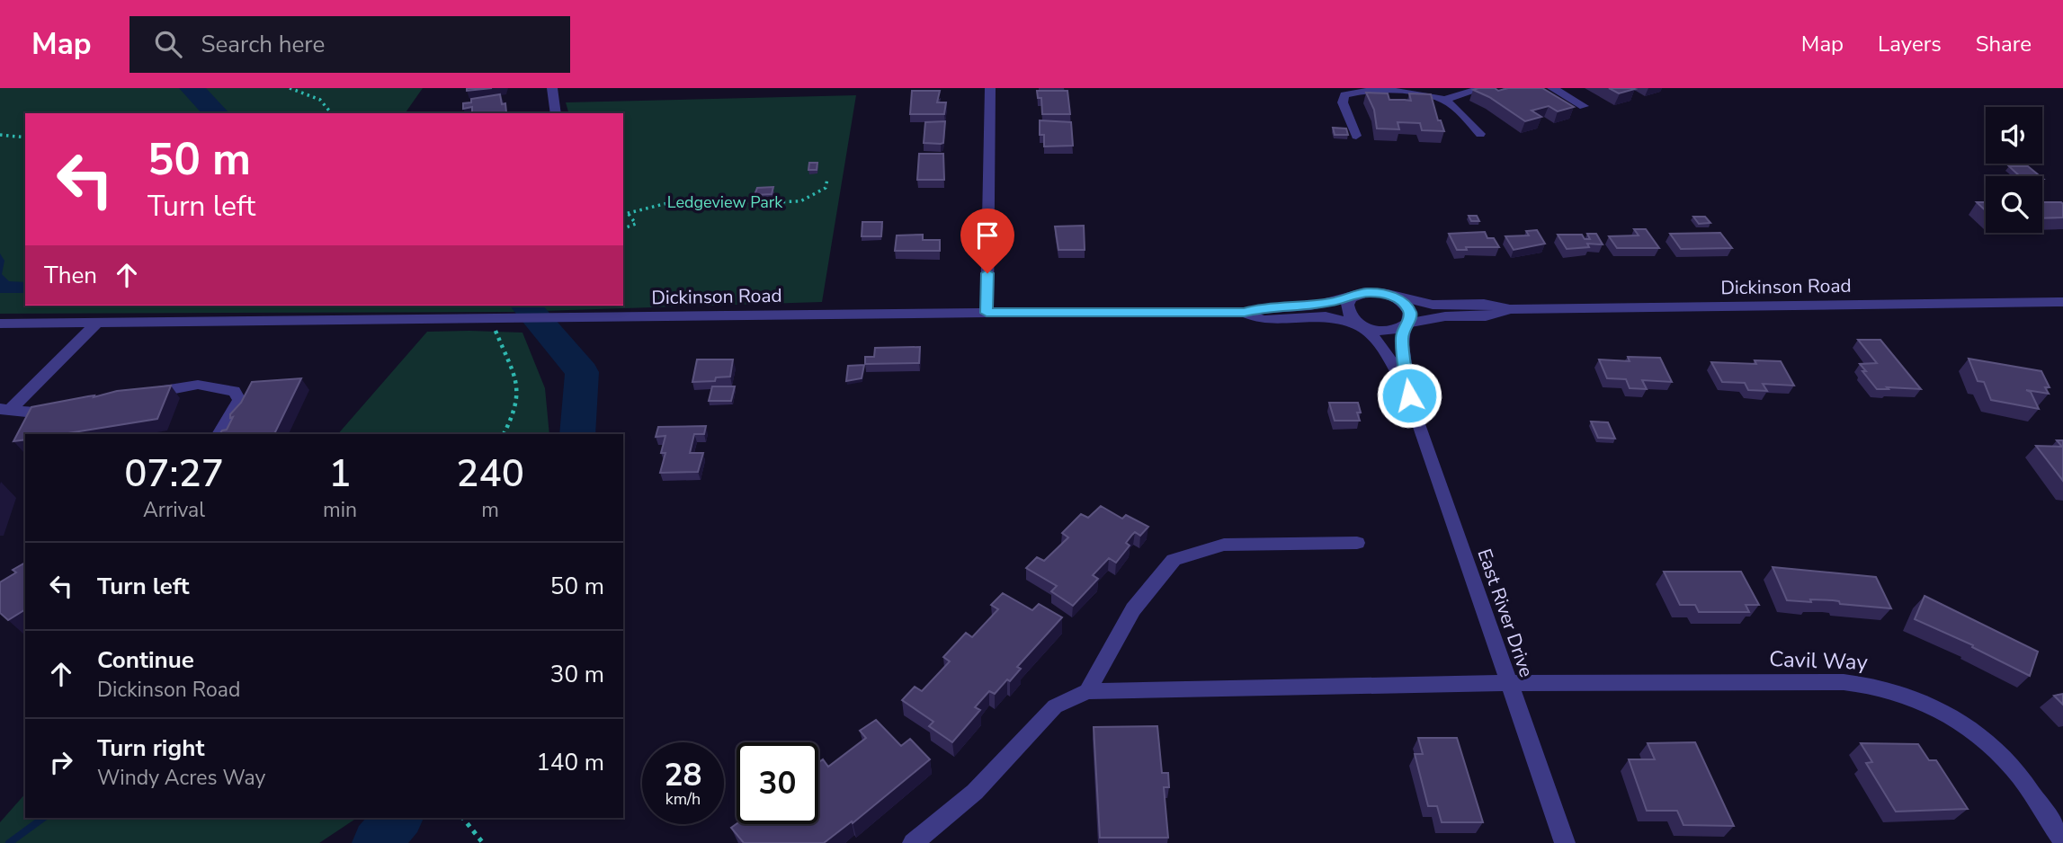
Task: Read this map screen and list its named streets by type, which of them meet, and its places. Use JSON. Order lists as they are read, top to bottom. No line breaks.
{"streets":{"street":["Dickinson Road","East River Drive","Cavil Way"]},"crossings":[["Dickinson Road","East River Drive"],["East River Drive","Cavil Way"]],"parks":["Ledgeview Park"],"page":{"header":"Map","search":"Search here","nav":["Map","Layers","Share"],"turn":["50 m","Turn left"],"then":"Then","eta":["07:27","Arrival","1","min","240","m"],"list":[{"name":"Turn left","value":"50 m"},{"name":"Continue","note":"Dickinson Road","value":"30 m"},{"name":"Turn right","note":"Windy Acres Way","value":"140 m"}],"speed":"28 km/h","limit":"30"}}
